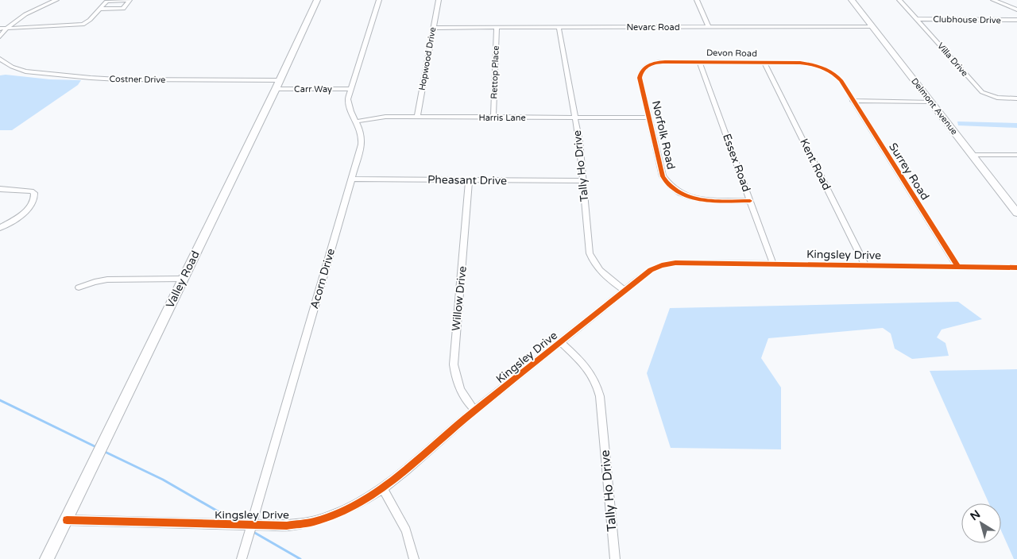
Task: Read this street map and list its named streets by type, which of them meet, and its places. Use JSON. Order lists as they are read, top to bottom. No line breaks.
{"streets":{"street":["Clubhouse Drive","Nevarc Road","Devon Road","Hopwood Drive","Villa Drive","Rettop Place","Costner Drive","Carr Way","Delmont Avenue","Harris Lane","Norfolk Road","Essex Road","Kent Road","Tally Ho Drive","Surrey Road","Pheasant Drive","Kingsley Drive","Acorn Drive","Valley Road","Willow Drive"]},"crossings":[["Clubhouse Drive","Villa Drive"],["Nevarc Road","Hopwood Drive"],["Nevarc Road","Rettop Place"],["Nevarc Road","Delmont Avenue"],["Nevarc Road","Tally Ho Drive"],["Devon Road","Norfolk Road"],["Devon Road","Essex Road"],["Devon Road","Kent Road"],["Devon Road","Surrey Road"],["Hopwood Drive","Harris Lane"],["Rettop Place","Harris Lane"],["Costner Drive","Carr Way"],["Costner Drive","Valley Road"],["Carr Way","Acorn Drive"],["Carr Way","Valley Road"],["Harris Lane","Norfolk Road"],["Harris Lane","Tally Ho Drive"],["Harris Lane","Acorn Drive"],["Norfolk Road","Essex Road"],["Essex Road","Kingsley Drive"],["Kent Road","Kingsley Drive"],["Tally Ho Drive","Pheasant Drive"],["Tally Ho Drive","Kingsley Drive"],["Surrey Road","Kingsley Drive"],["Pheasant Drive","Acorn Drive"],["Pheasant Drive","Willow Drive"],["Kingsley Drive","Acorn Drive"],["Kingsley Drive","Valley Road"],["Kingsley Drive","Willow Drive"]],"north":"top left"}
